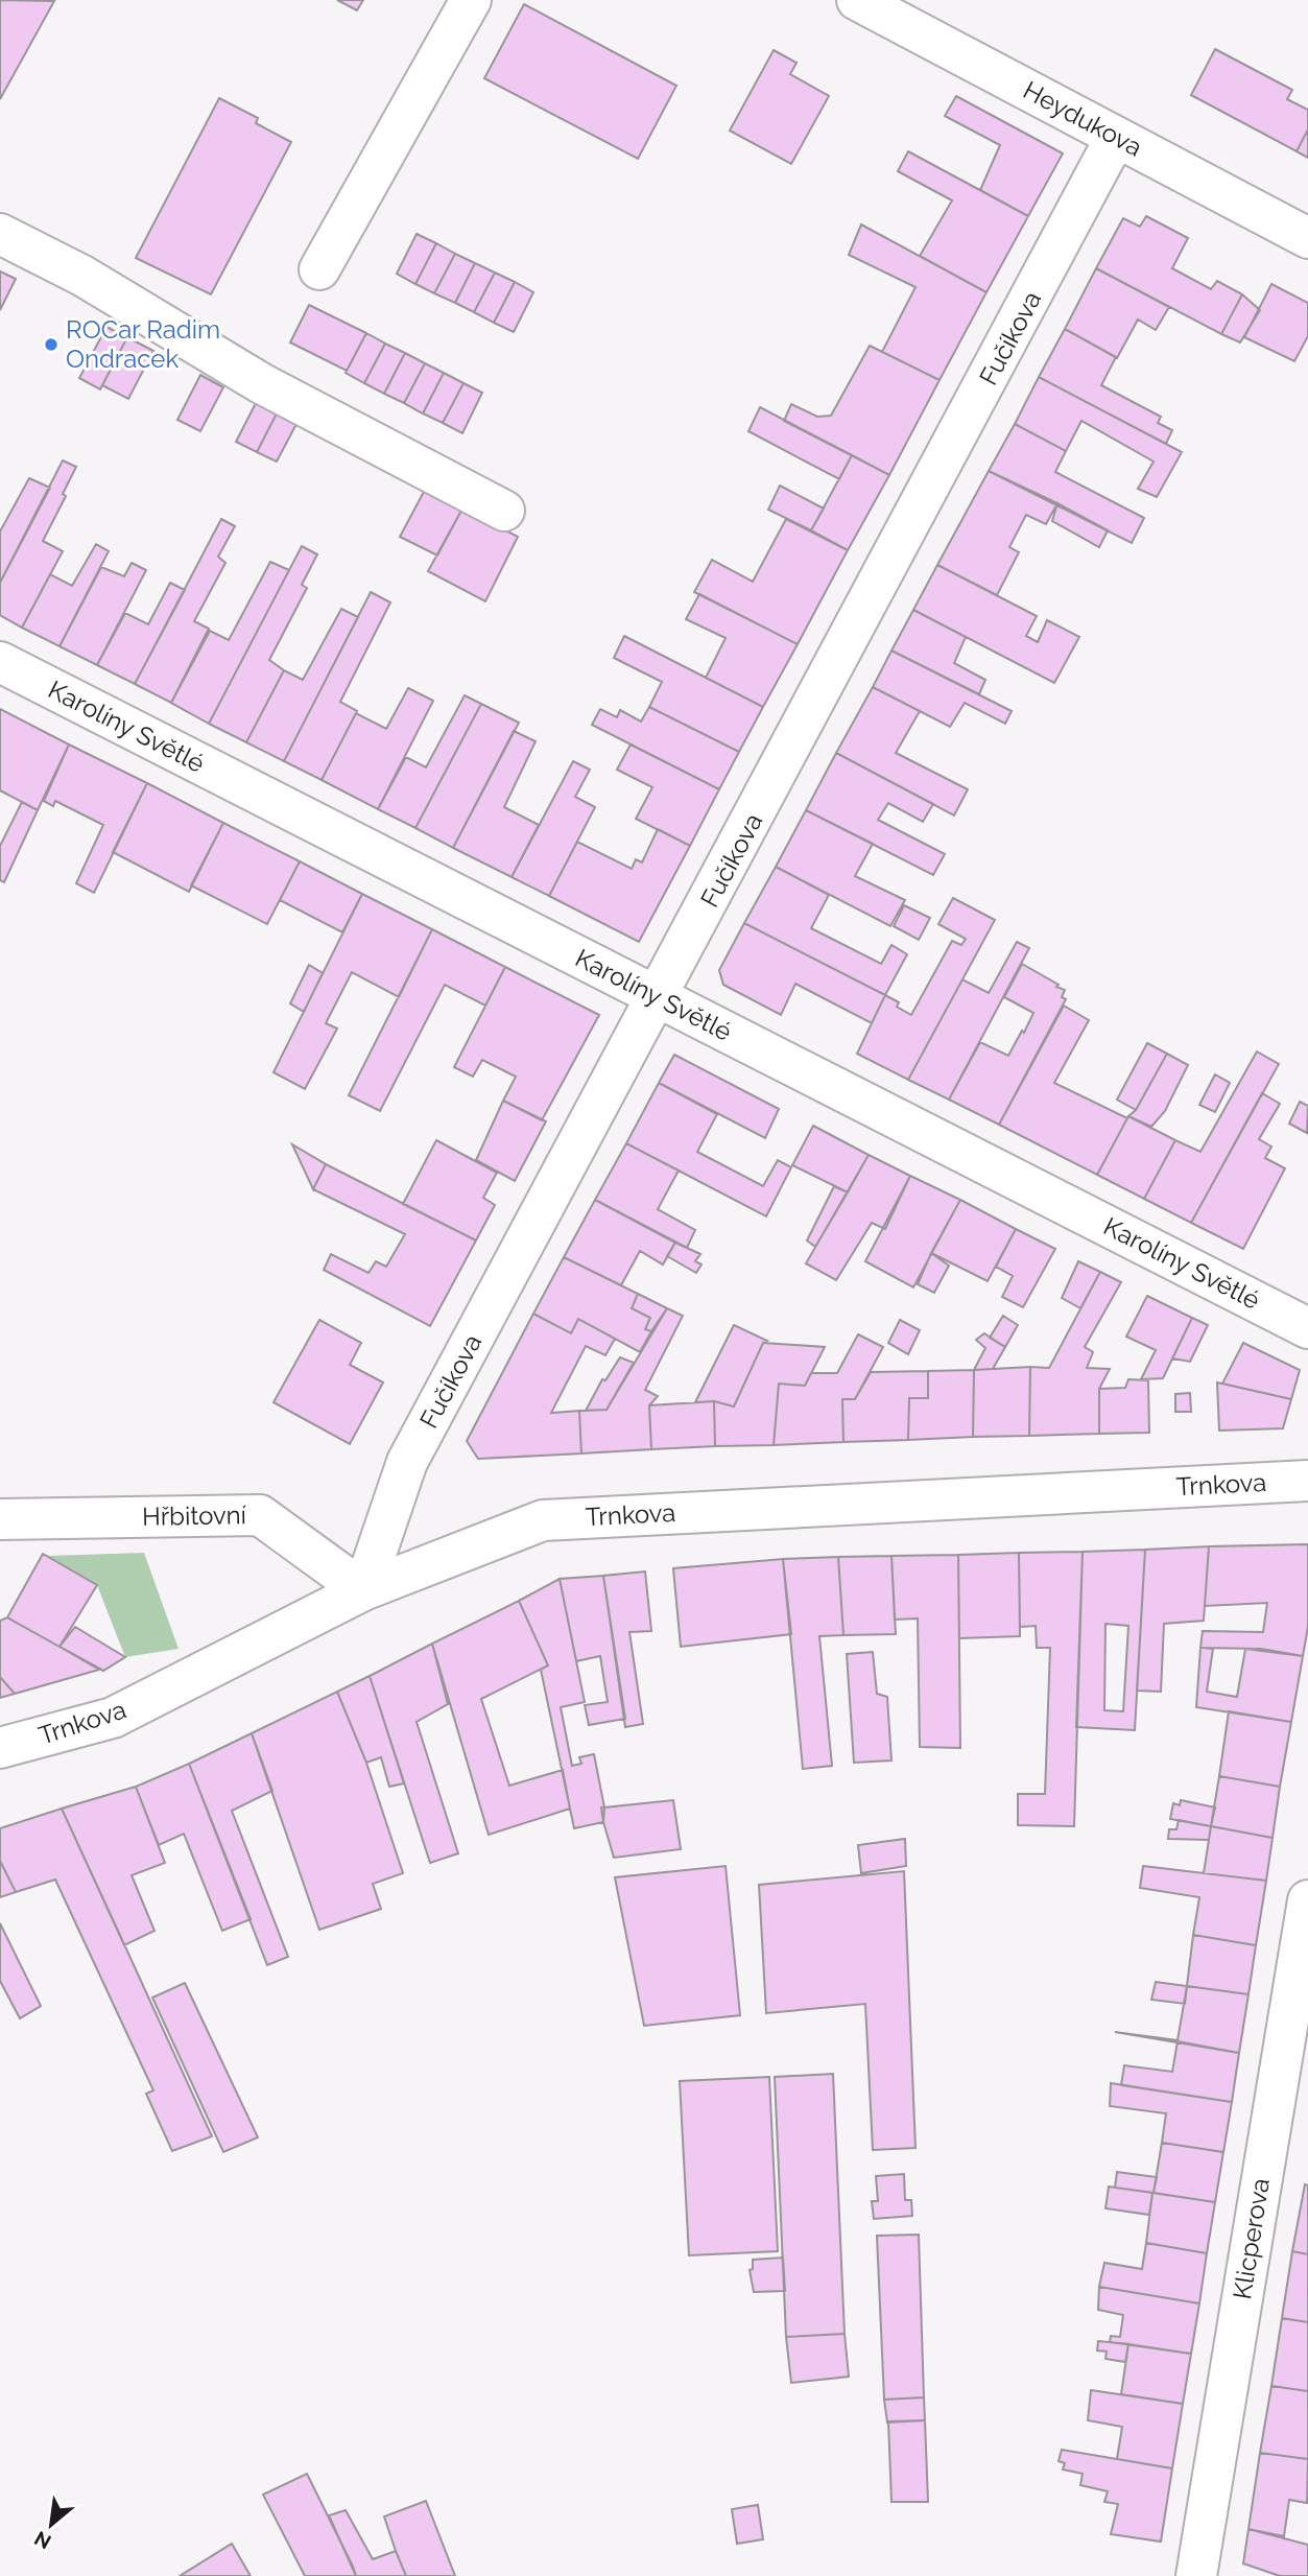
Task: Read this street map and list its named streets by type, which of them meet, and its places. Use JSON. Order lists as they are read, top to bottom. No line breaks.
{"streets":{"street":["Heydukova","Fučíkova","Karolíny Světlé","Trnkova","Hřbitovní","Klicperova"]},"crossings":[["Heydukova","Fučíkova"],["Fučíkova","Karolíny Světlé"],["Fučíkova","Trnkova"],["Fučíkova","Hřbitovní"],["Trnkova","Hřbitovní"]],"places":["ROCar Radim Ondracek"],"north":"bottom left"}
